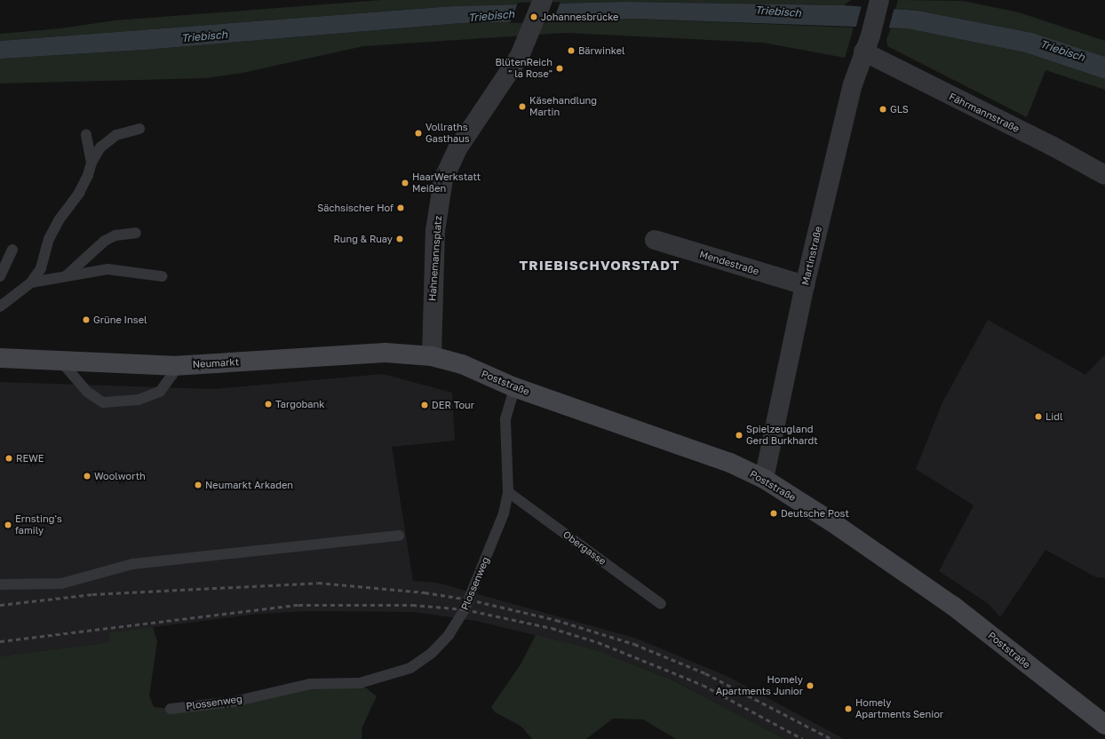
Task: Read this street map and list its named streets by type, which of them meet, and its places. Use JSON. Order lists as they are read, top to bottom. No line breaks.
{"streets":{"main road":["Neumarkt","Poststraße"],"street":["Fährmannstraße","Martinstraße","Hahnemannsplatz","Mendestraße"],"lane":["Obergasse","Plossenweg"]},"crossings":[["Fährmannstraße","Martinstraße"],["Martinstraße","Mendestraße"],["Martinstraße","Poststraße"],["Hahnemannsplatz","Neumarkt"],["Hahnemannsplatz","Poststraße"],["Neumarkt","Poststraße"],["Poststraße","Plossenweg"],["Obergasse","Plossenweg"]],"districts":["TRIEBISCHVORSTADT"],"water":["Triebisch"],"places":["Johannesbrücke","Bärwinkel","BlütenReich \" la Rose\"","Käsehandlung Martin","GLS","Vollraths Gasthaus","HaarWerkstatt Meißen","Sächsischer Hof","Rung & Ruay","Grüne Insel","Targobank","DER Tour","Lidl","Spielzeugland Gerd Burkhardt","REWE","Woolworth","Neumarkt Arkaden","Deutsche Post","Ernsting's family","Homely Apartments Junior","Homely Apartments Senior"]}
